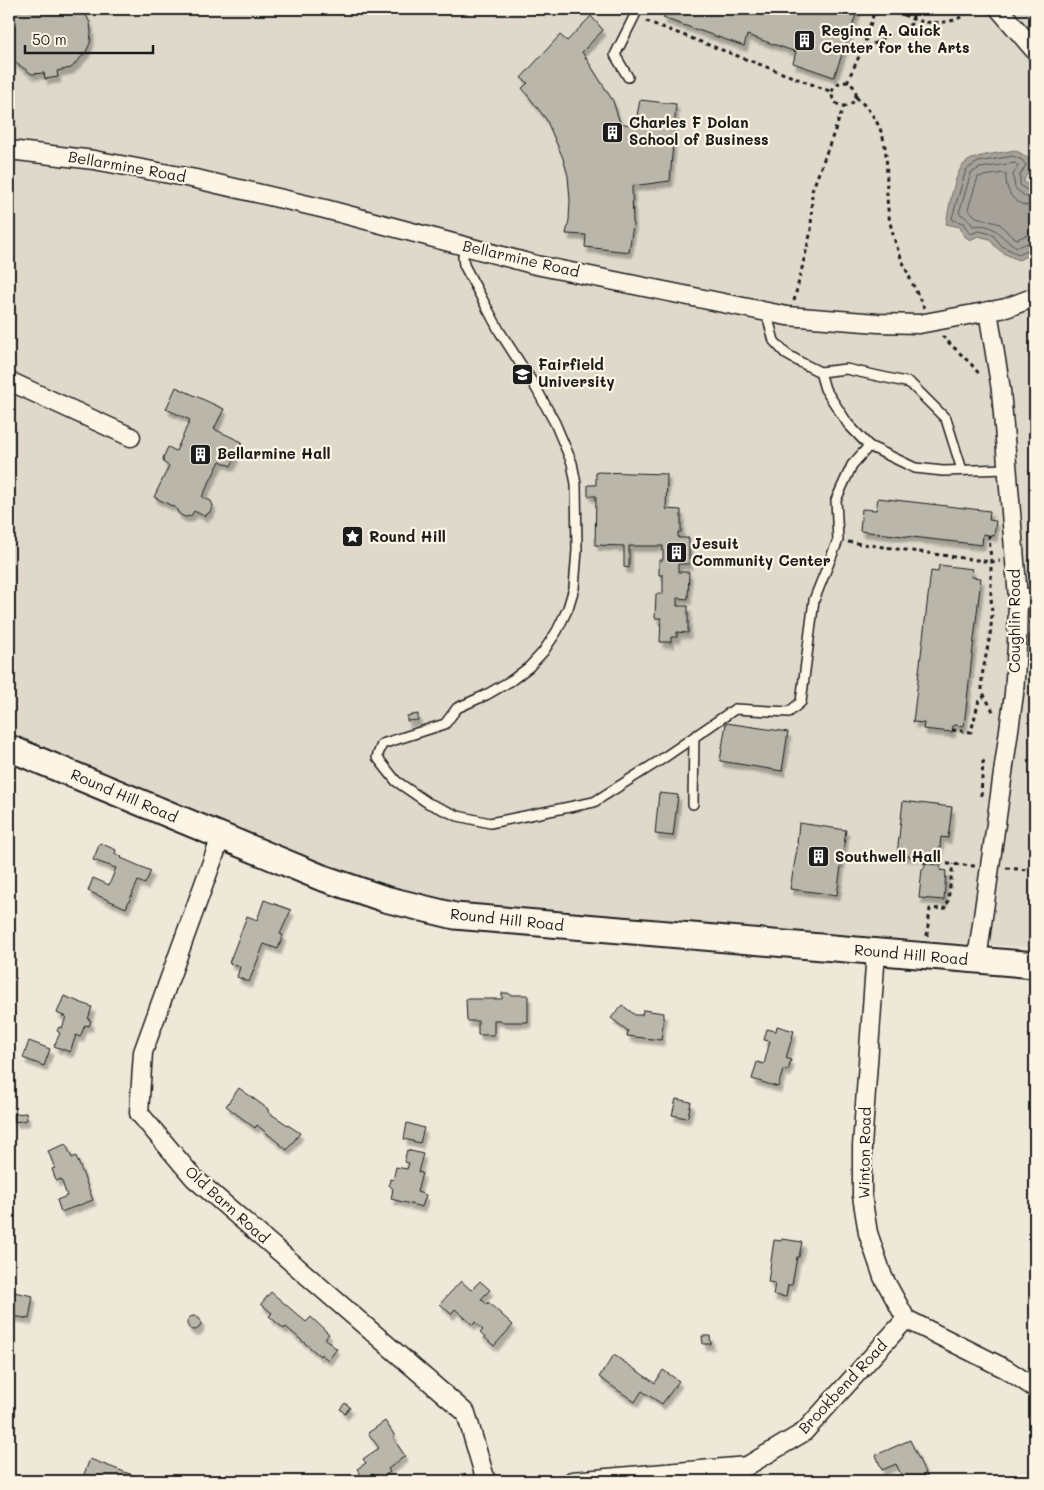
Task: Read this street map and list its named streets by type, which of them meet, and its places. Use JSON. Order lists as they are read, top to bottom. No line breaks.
{"streets":{"main road":["Round Hill Road"],"street":["Bellarmine Road","Coughlin Road","Winton Road","Old Barn Road","Brookbend Road"]},"crossings":[["Bellarmine Road","Coughlin Road"],["Coughlin Road","Round Hill Road"],["Round Hill Road","Winton Road"],["Round Hill Road","Old Barn Road"],["Winton Road","Brookbend Road"]],"places":{"building":["Regina A. Quick Center for the Arts","Charles F Dolan School of Business","Bellarmine Hall","Jesuit Community Center","Southwell Hall"],"school or university":["Fairfield University"],"place":["Round Hill"]},"scale_bar":"50 m"}
